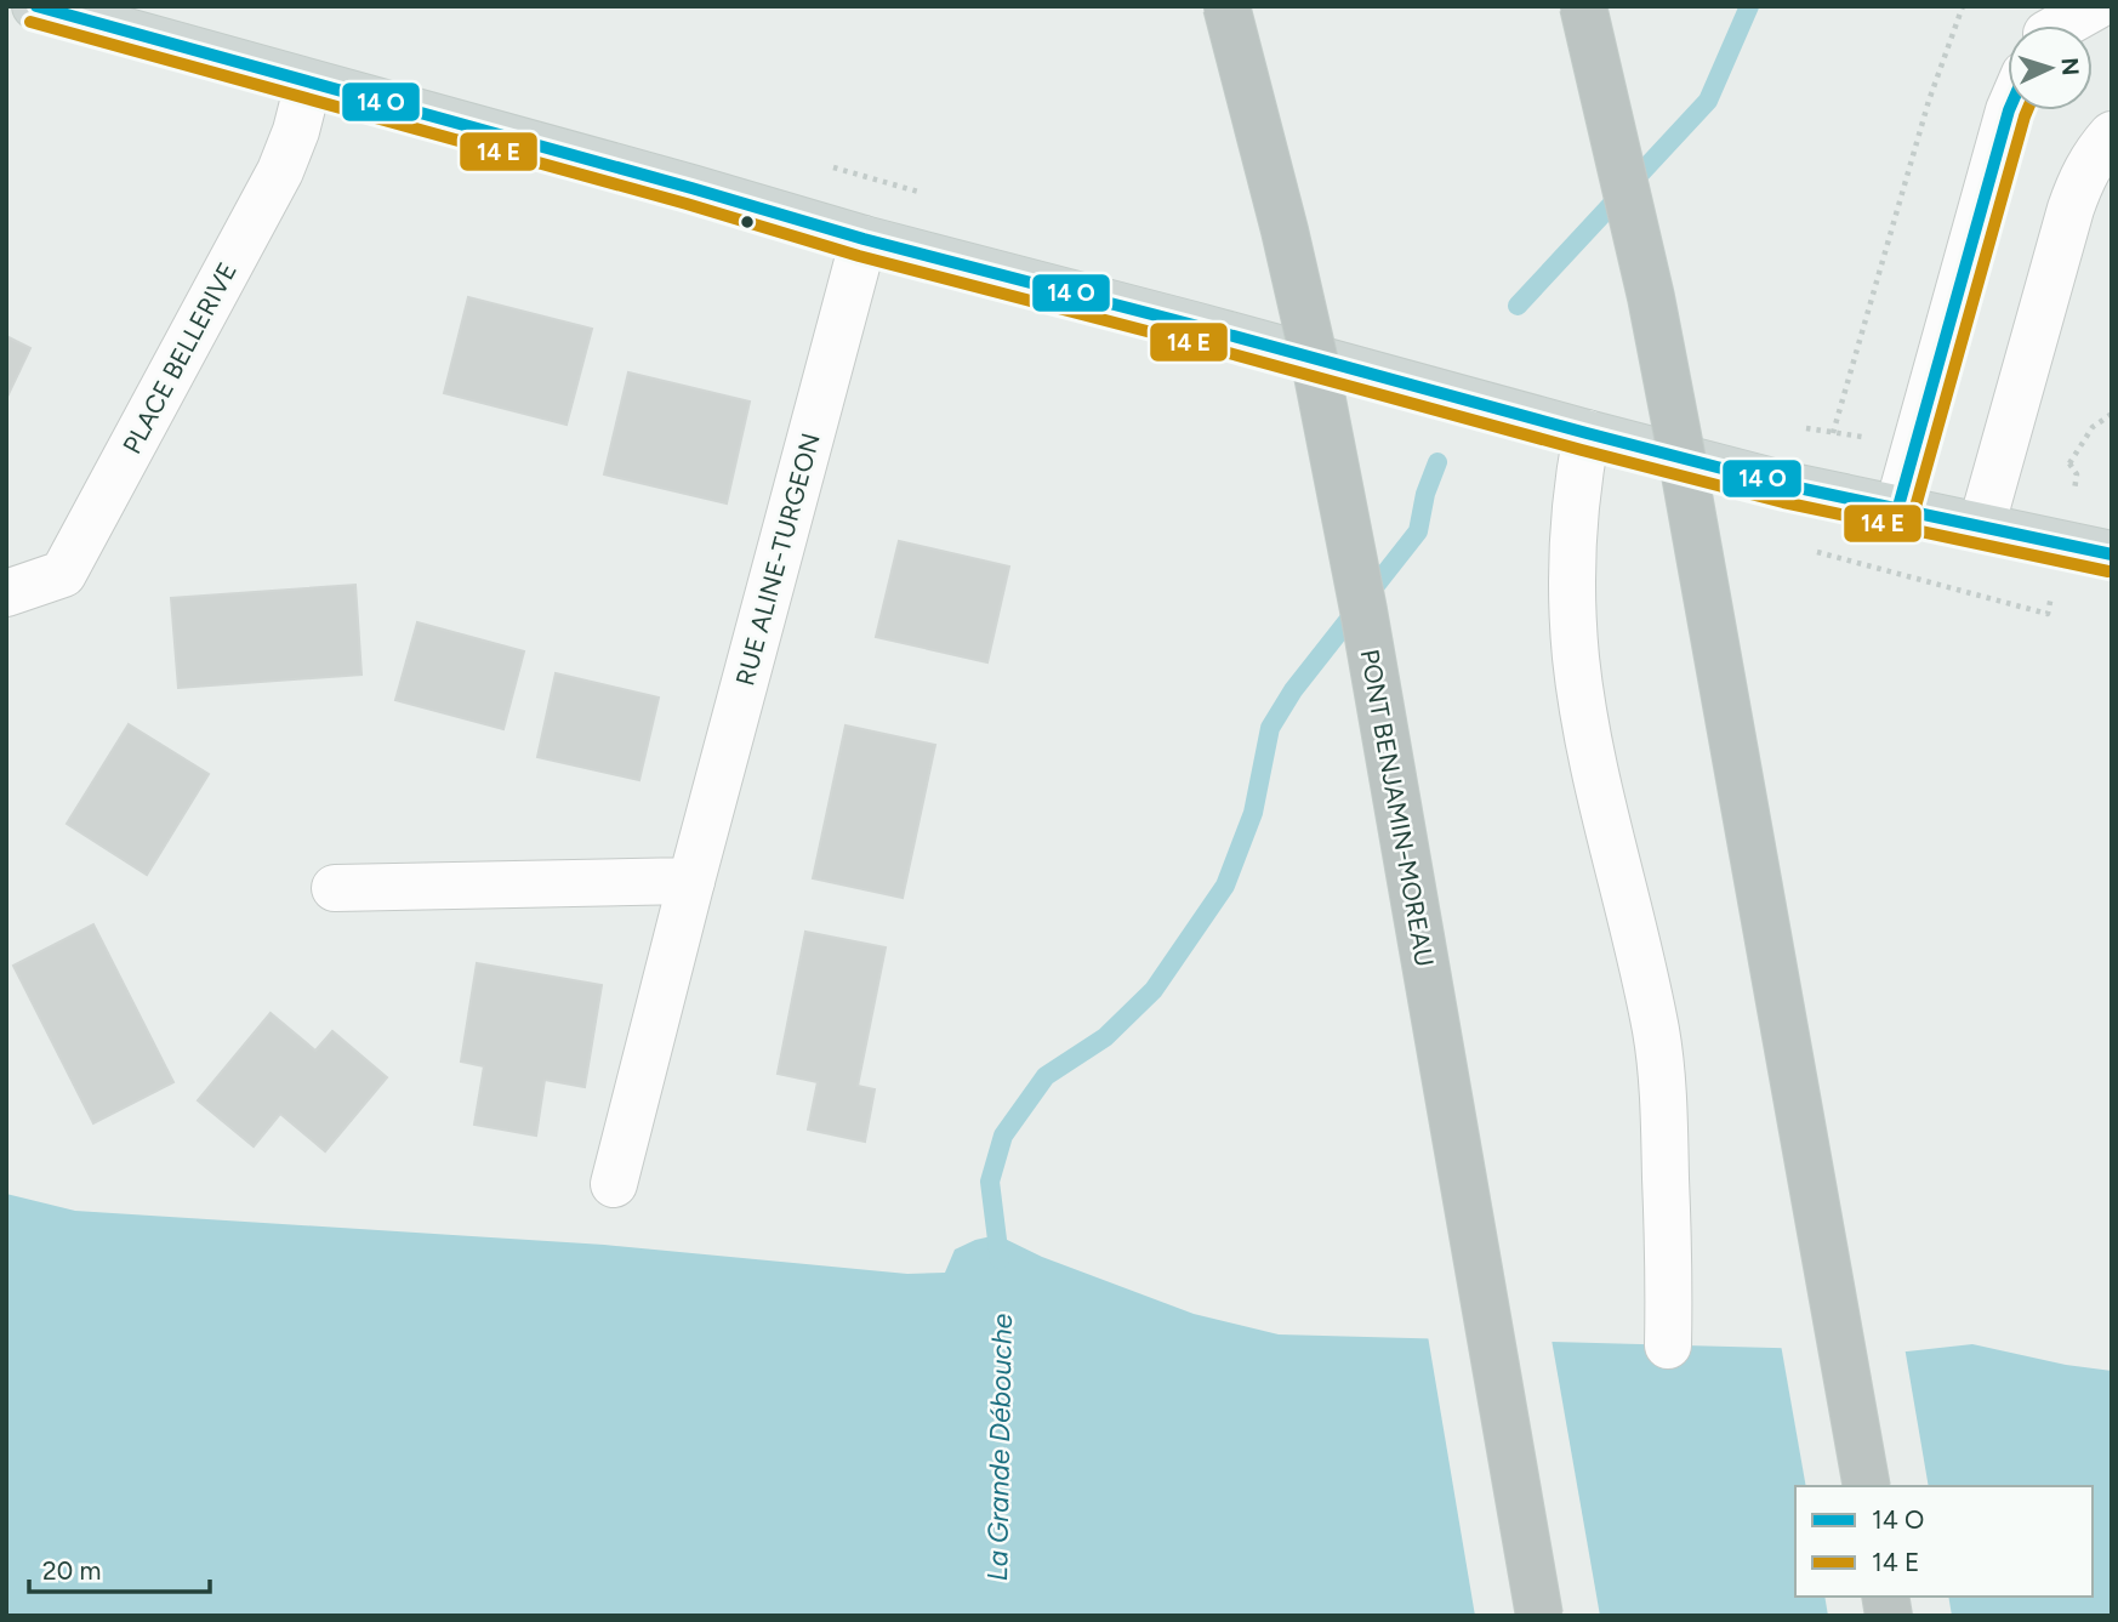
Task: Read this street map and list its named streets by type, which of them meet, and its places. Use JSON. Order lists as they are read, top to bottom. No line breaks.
{"streets":{"highway":["PONT BENJAMIN-MOREAU"],"street":["PLACE BELLERIVE","RUE ALINE-TURGEON"]},"water":["La Grande Débouche"],"legend":["14 O","14 E"],"scale_bar":"20 m","north":"right"}
